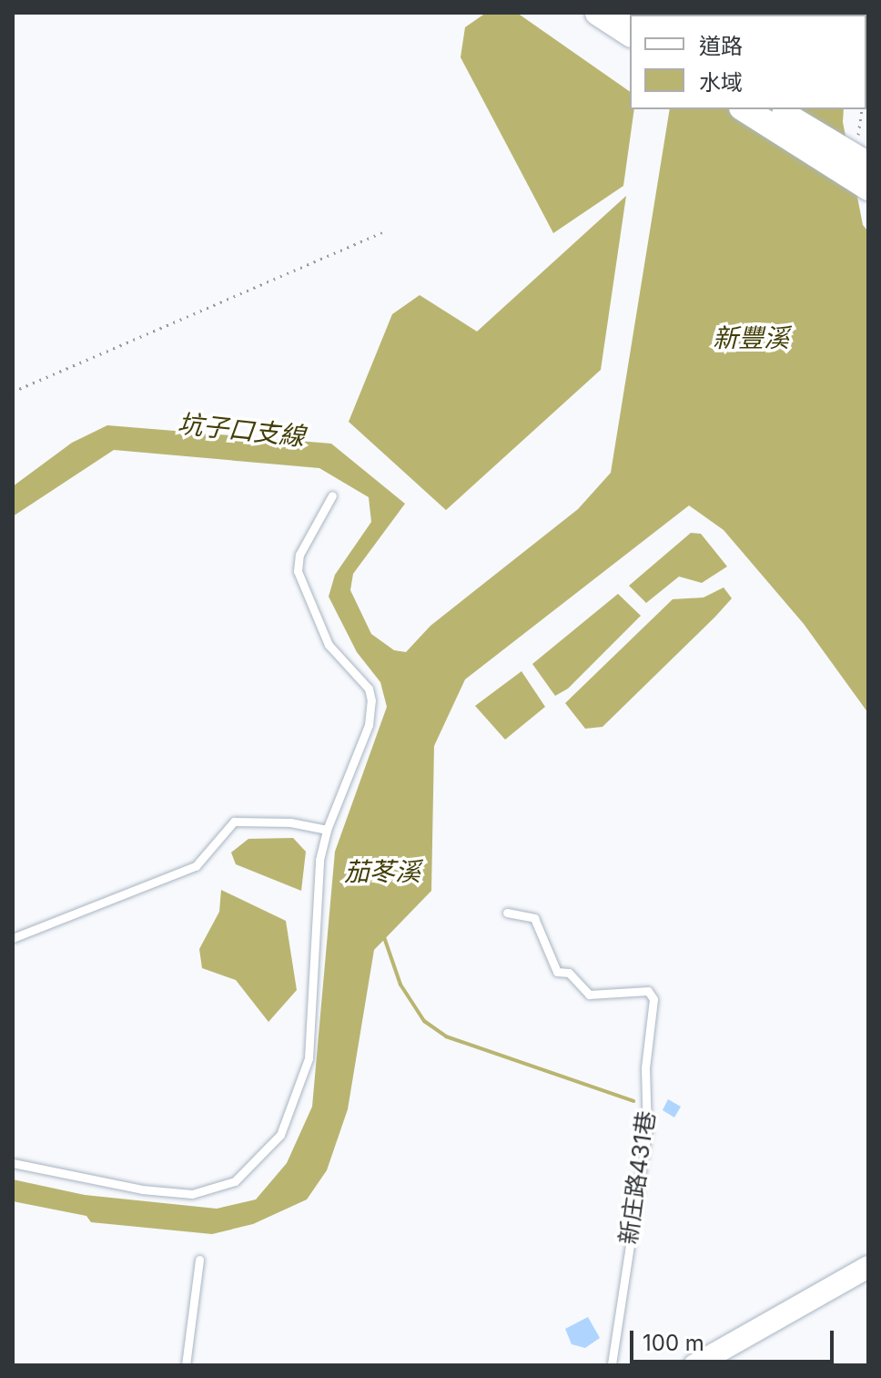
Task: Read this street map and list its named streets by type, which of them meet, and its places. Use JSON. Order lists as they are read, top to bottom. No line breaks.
{"streets":{"lane":["新庄路431巷"]},"water":["新豐溪","坑子口支線","茄苳溪"],"legend":["道路","水域"],"scale_bar":"100 m"}
